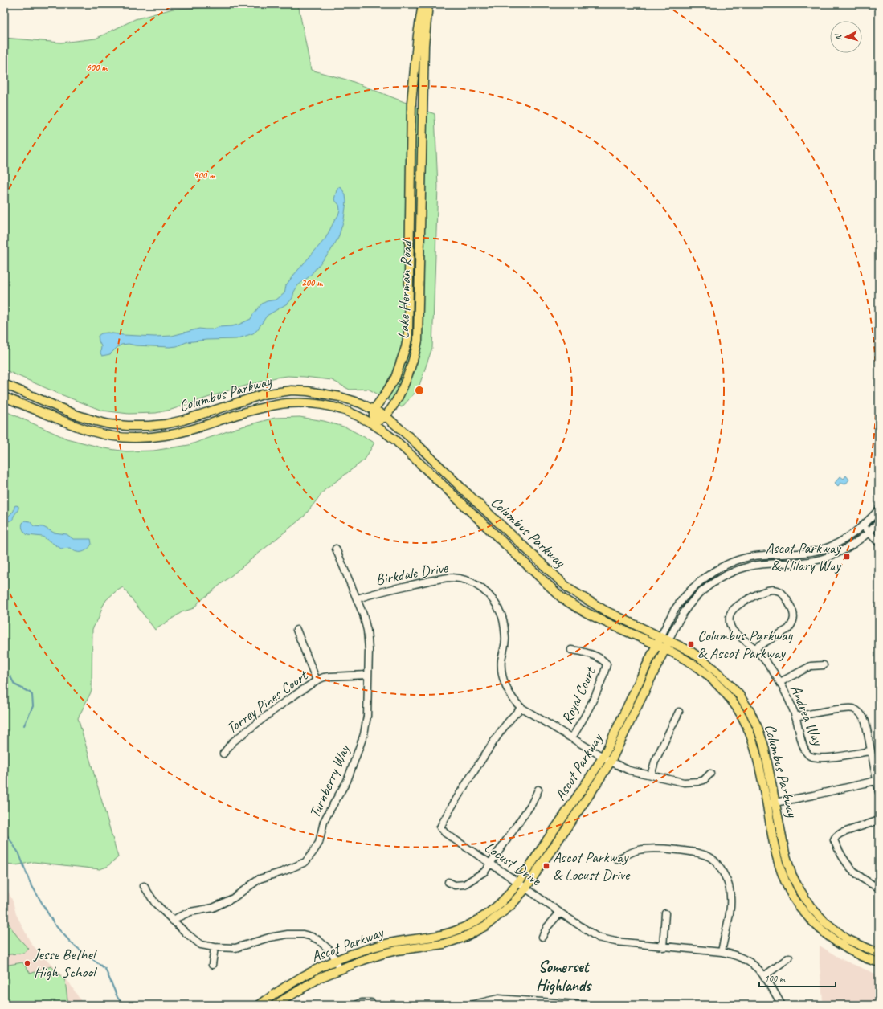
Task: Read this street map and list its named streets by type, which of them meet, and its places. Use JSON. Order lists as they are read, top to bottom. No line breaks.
{"streets":{"main road":["Lake Herman Road","Columbus Parkway","Ascot Parkway"],"street":["Birkdale Drive","Royal Court","Torrey Pines Court","Andrea Way","Turnberry Way","Locust Drive"]},"crossings":[["Lake Herman Road","Columbus Parkway"],["Columbus Parkway","Ascot Parkway"],["Birkdale Drive","Royal Court"],["Birkdale Drive","Ascot Parkway"],["Birkdale Drive","Turnberry Way"],["Birkdale Drive","Locust Drive"],["Torrey Pines Court","Turnberry Way"],["Ascot Parkway","Locust Drive"]],"districts":["Somerset Highlands"],"places":{"transit":["Ascot Parkway & Hilary Way","Columbus Parkway & Ascot Parkway","Ascot Parkway & Locust Drive"],"other":["Jesse Bethel High School"]},"scale_bar":"100 m","north":"left","rings":["600 m","400 m","200 m"]}
